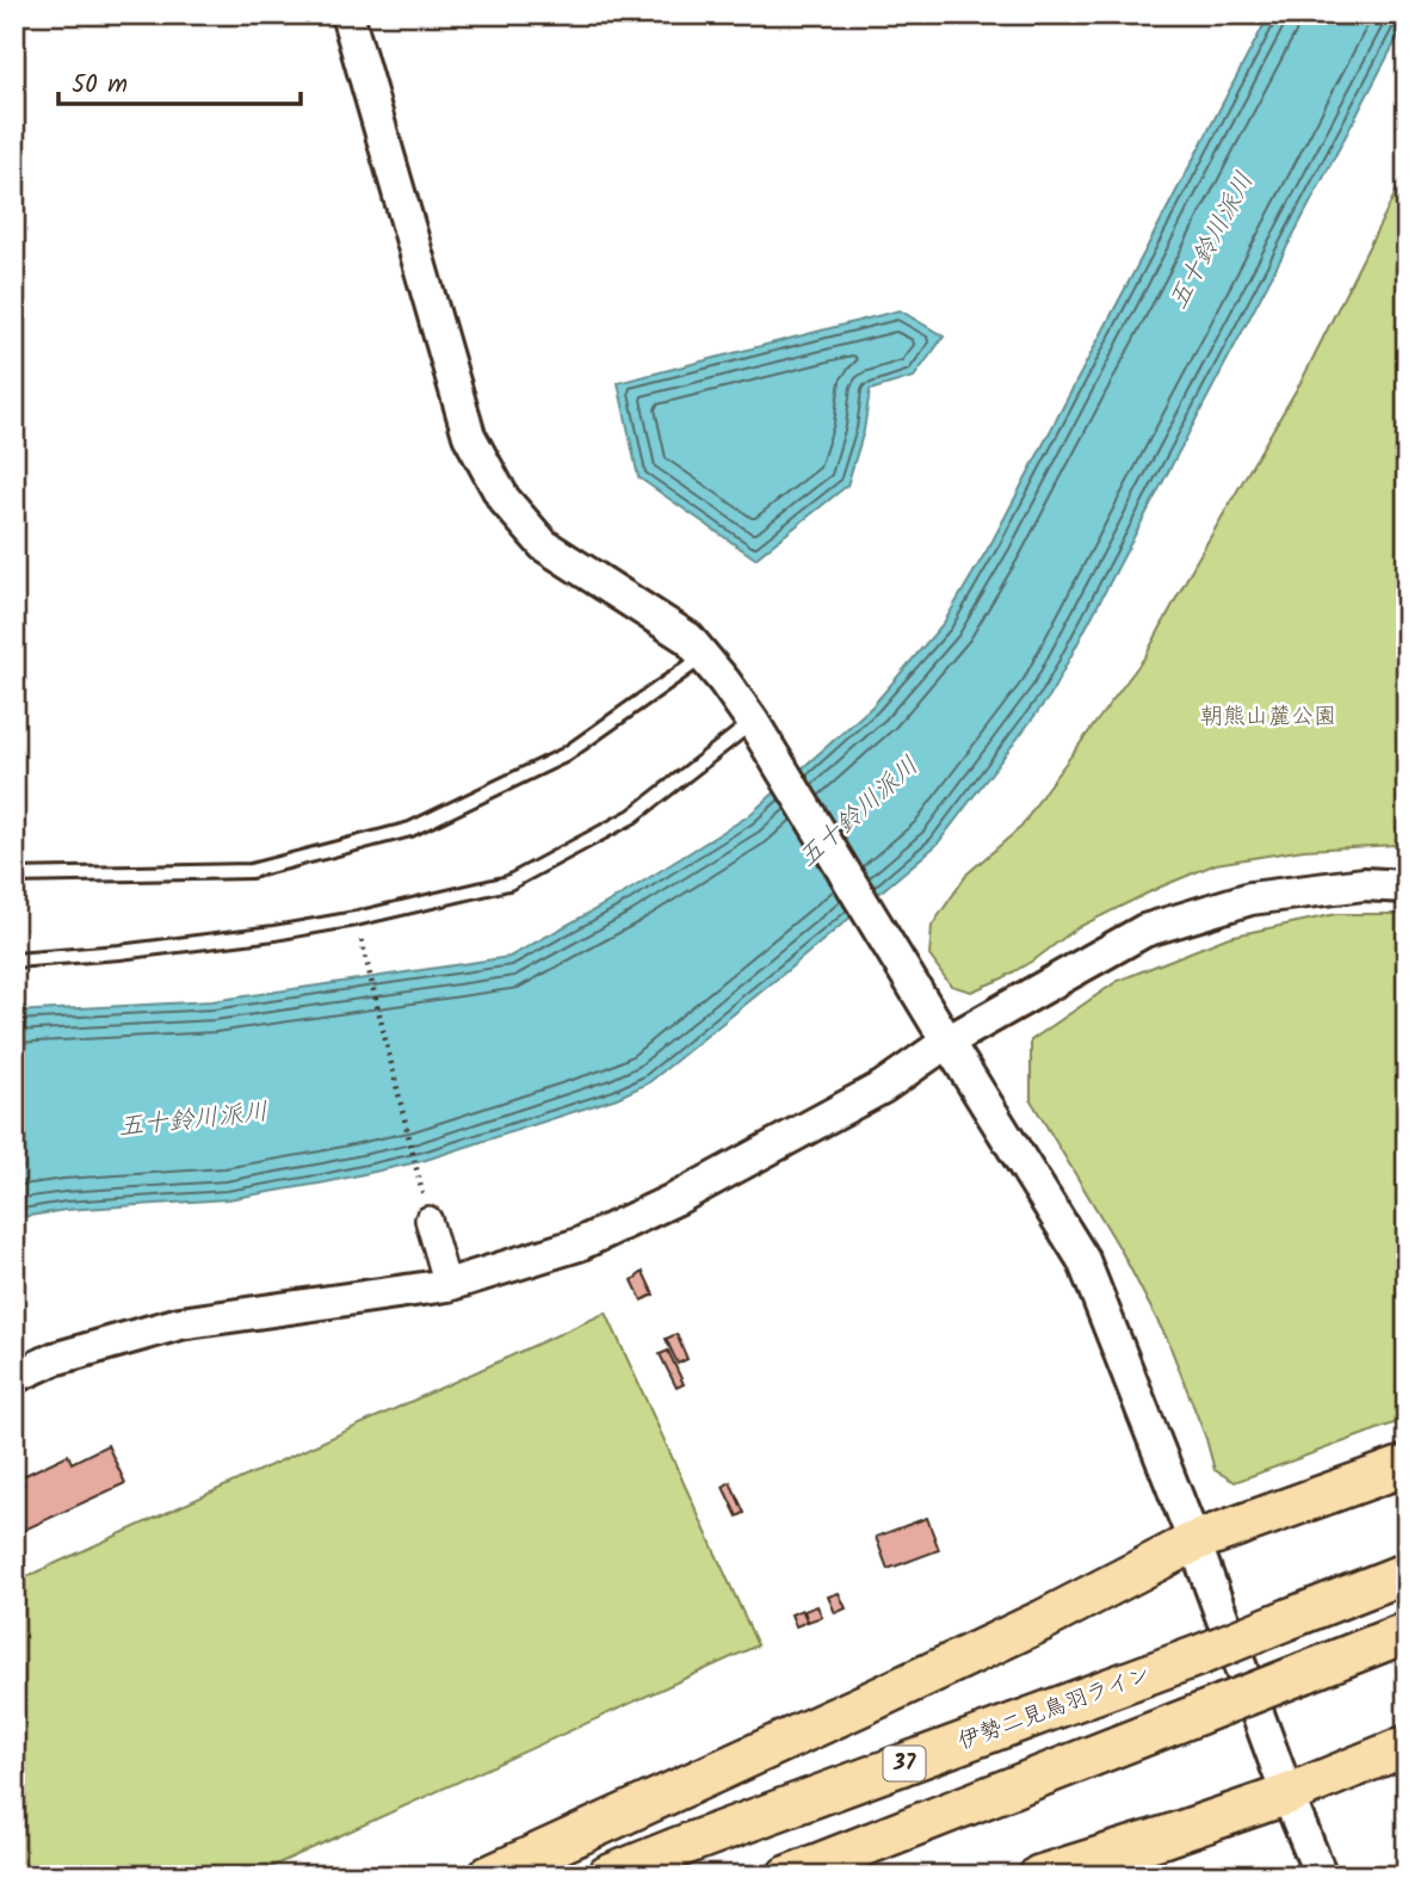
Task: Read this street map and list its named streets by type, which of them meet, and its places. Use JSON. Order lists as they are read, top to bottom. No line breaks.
{"streets":{"main road":["伊勢二見鳥羽ライン","37"]},"water":["五十鈴川派川"],"parks":["朝熊山麓公園"],"scale_bar":"50 m"}
